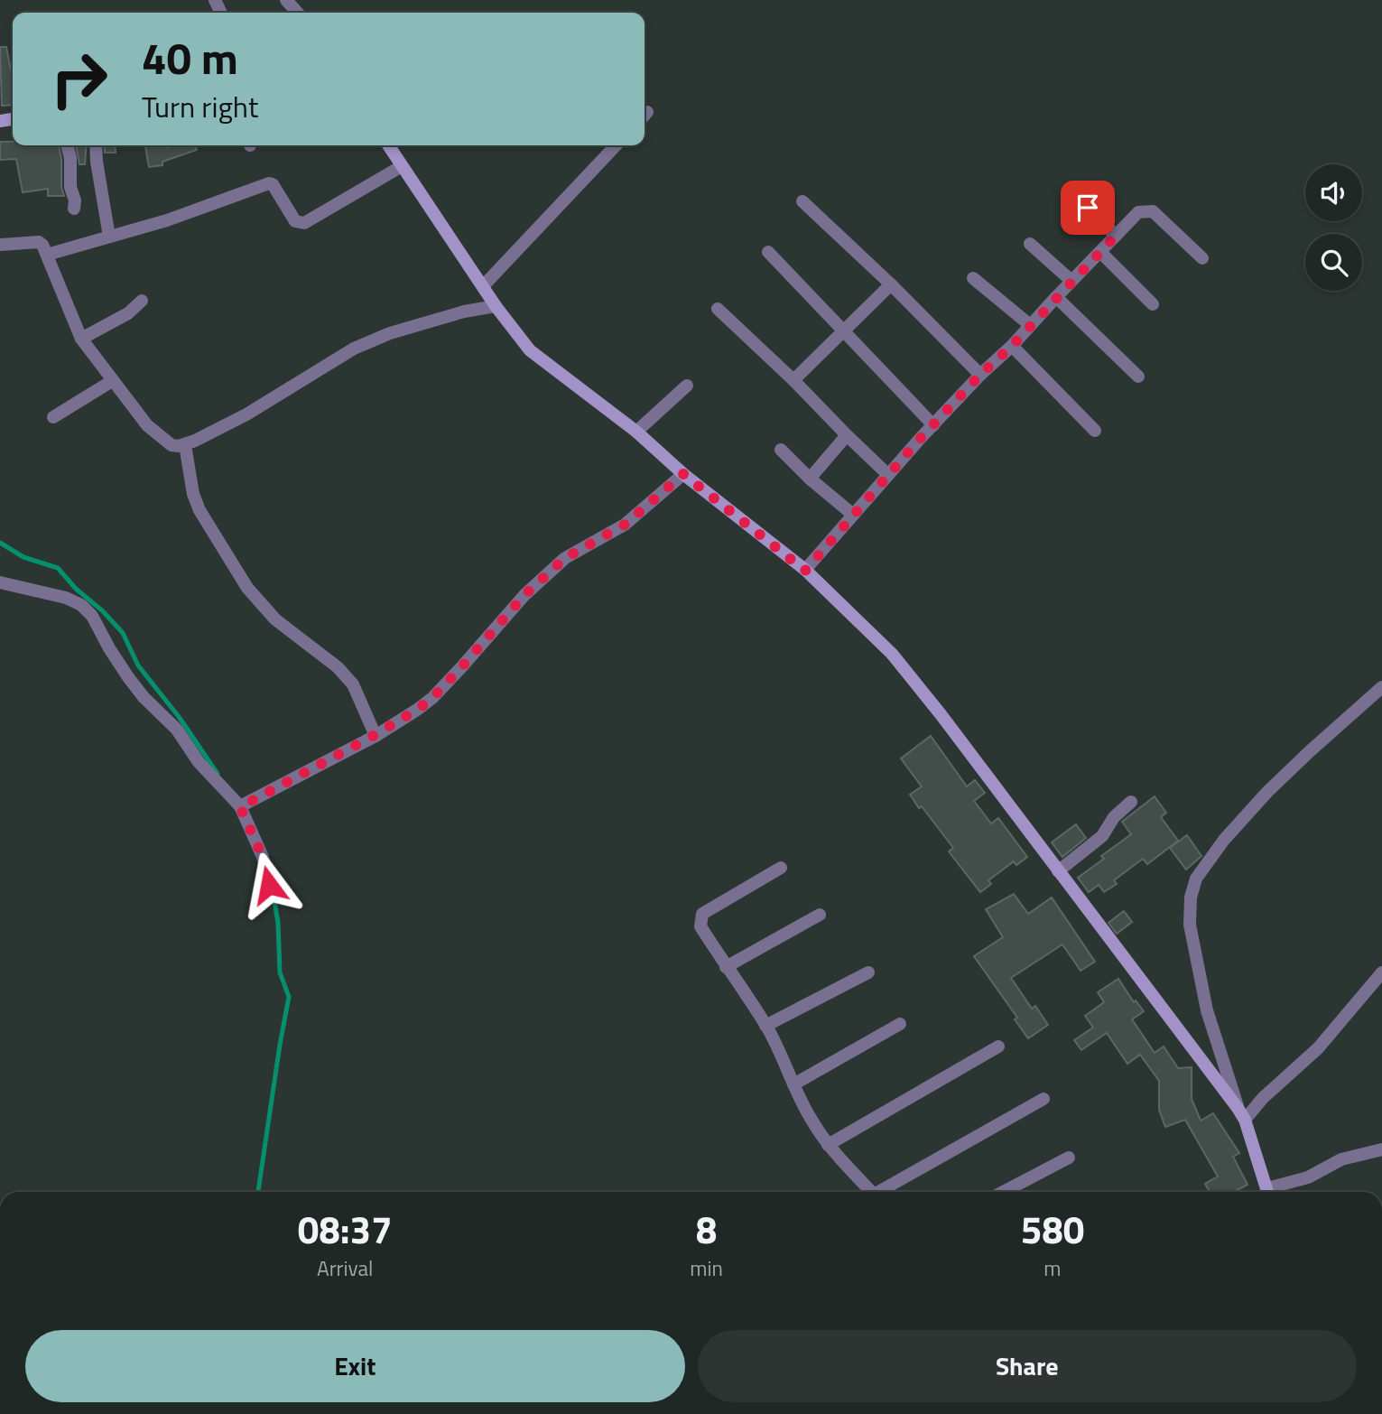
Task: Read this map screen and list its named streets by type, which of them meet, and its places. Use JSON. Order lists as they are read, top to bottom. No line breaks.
{"page":{"turn":["40 m","Turn right"],"eta":["08:37","Arrival","8","min","580","m"],"buttons":["Exit","Share"]}}
